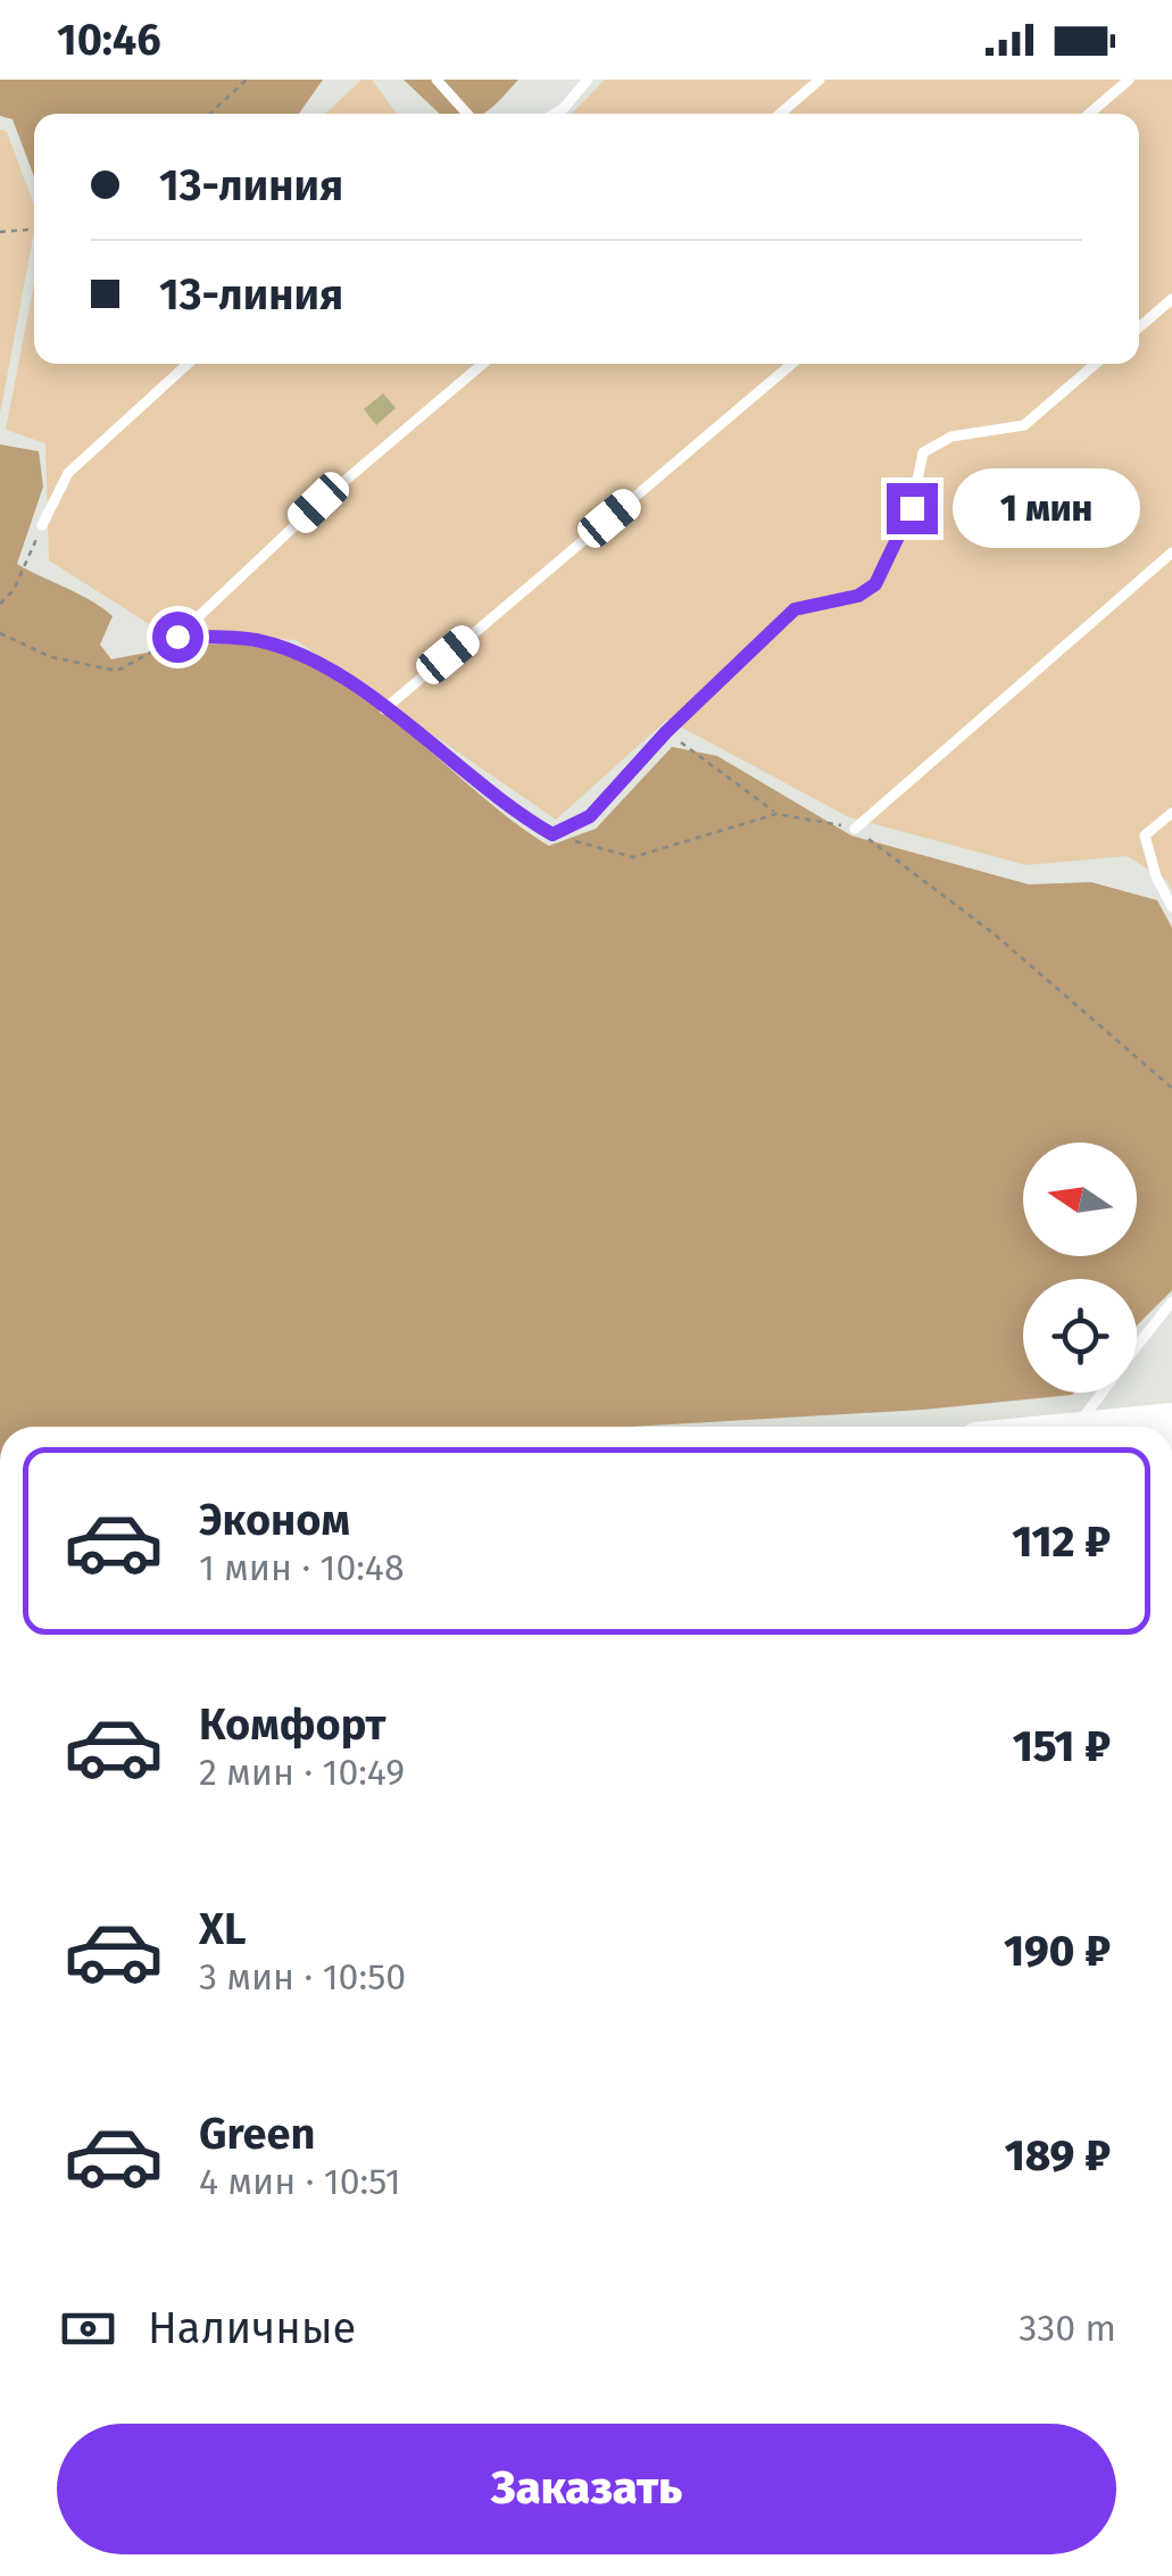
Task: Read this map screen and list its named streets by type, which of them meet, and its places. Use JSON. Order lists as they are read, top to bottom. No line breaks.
{"north":"left","page":{"status":"10:46","banner":["13-линия","13-линия"],"bubble":"1 мин","list":[{"name":"Эконом","note":"1 мин · 10:48","value":"112 ₽"},{"name":"Комфорт","note":"2 мин · 10:49","value":"151 ₽"},{"name":"XL","note":"3 мин · 10:50","value":"190 ₽"},{"name":"Green","note":"4 мин · 10:51","value":"189 ₽"}],"pay":["Наличные","330 m"],"buttons":"Заказать"}}
